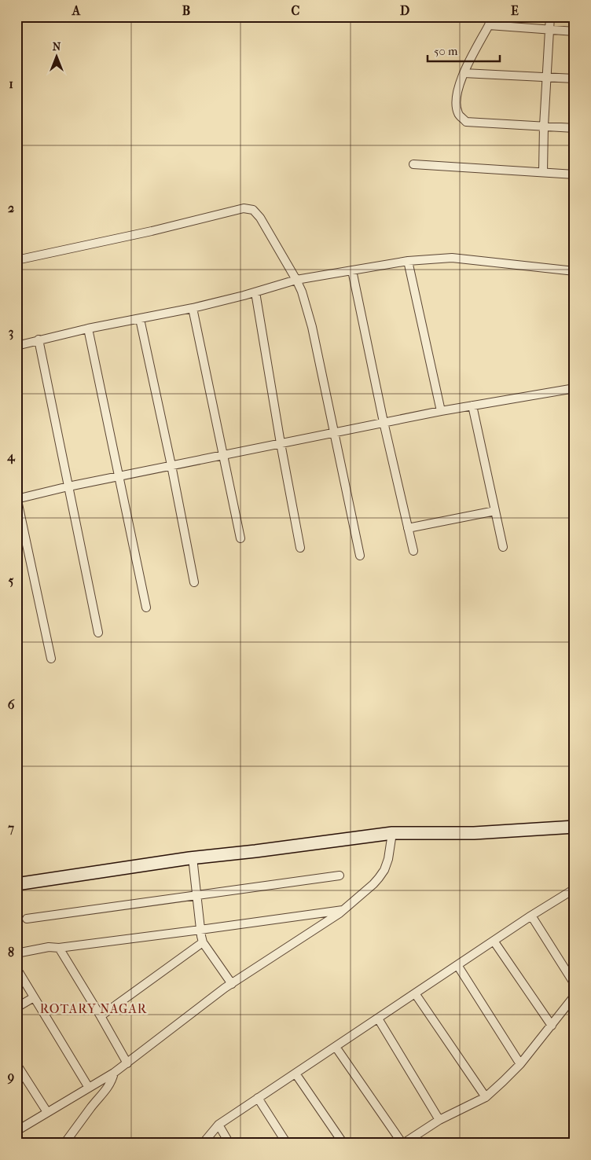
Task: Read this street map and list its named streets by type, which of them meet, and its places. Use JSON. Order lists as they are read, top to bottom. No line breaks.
{"districts":["ROTARY NAGAR"],"scale_bar":"50 m","north":"top","grid":{"columns":["A","B","C","D","E"],"rows":["1","2","3","4","5","6","7","8","9"]}}
